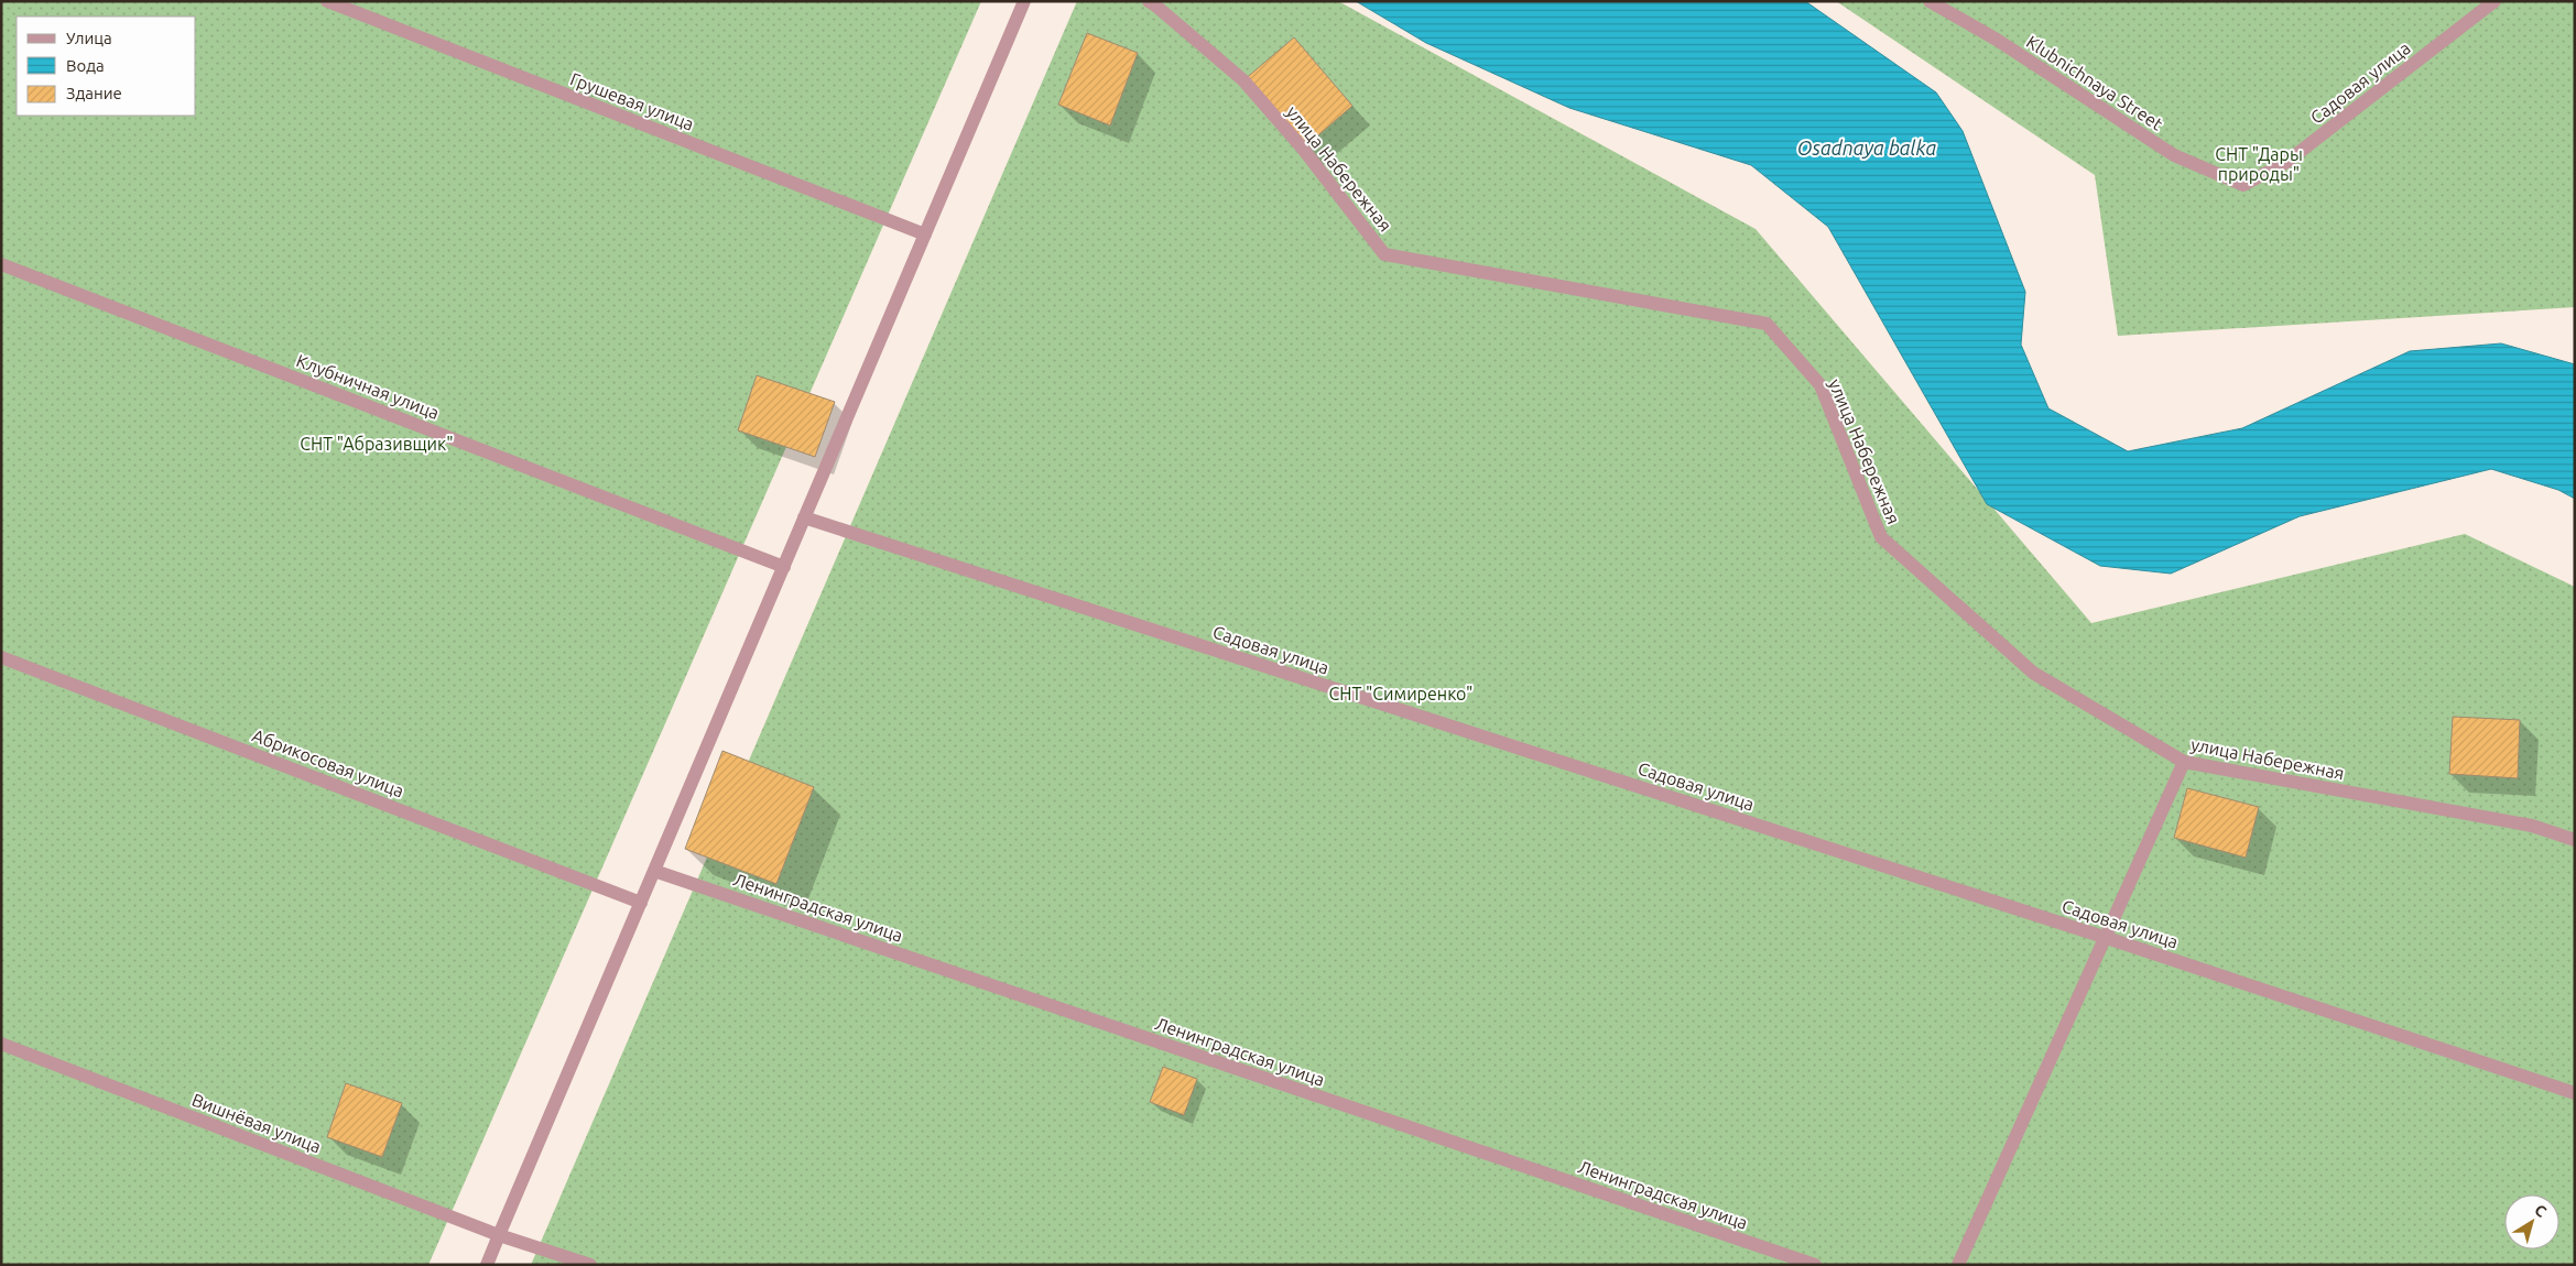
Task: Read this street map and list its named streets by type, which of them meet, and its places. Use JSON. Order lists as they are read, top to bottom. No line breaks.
{"streets":{"street":["Klubnichnaya Street","Садовая улица","Грушевая улица","улица Набережная","Клубничная улица","Абрикосовая улица","Ленинградская улица","Вишнёвая улица"]},"crossings":[["Klubnichnaya Street","Садовая улица"]],"water":["Osadnaya balka"],"parks":["СНТ \"Дары природы\"","СНТ \"Абразивщик\"","СНТ \"Симиренко\""],"legend":["Улица","Вода","Здание"],"north":"top right"}
